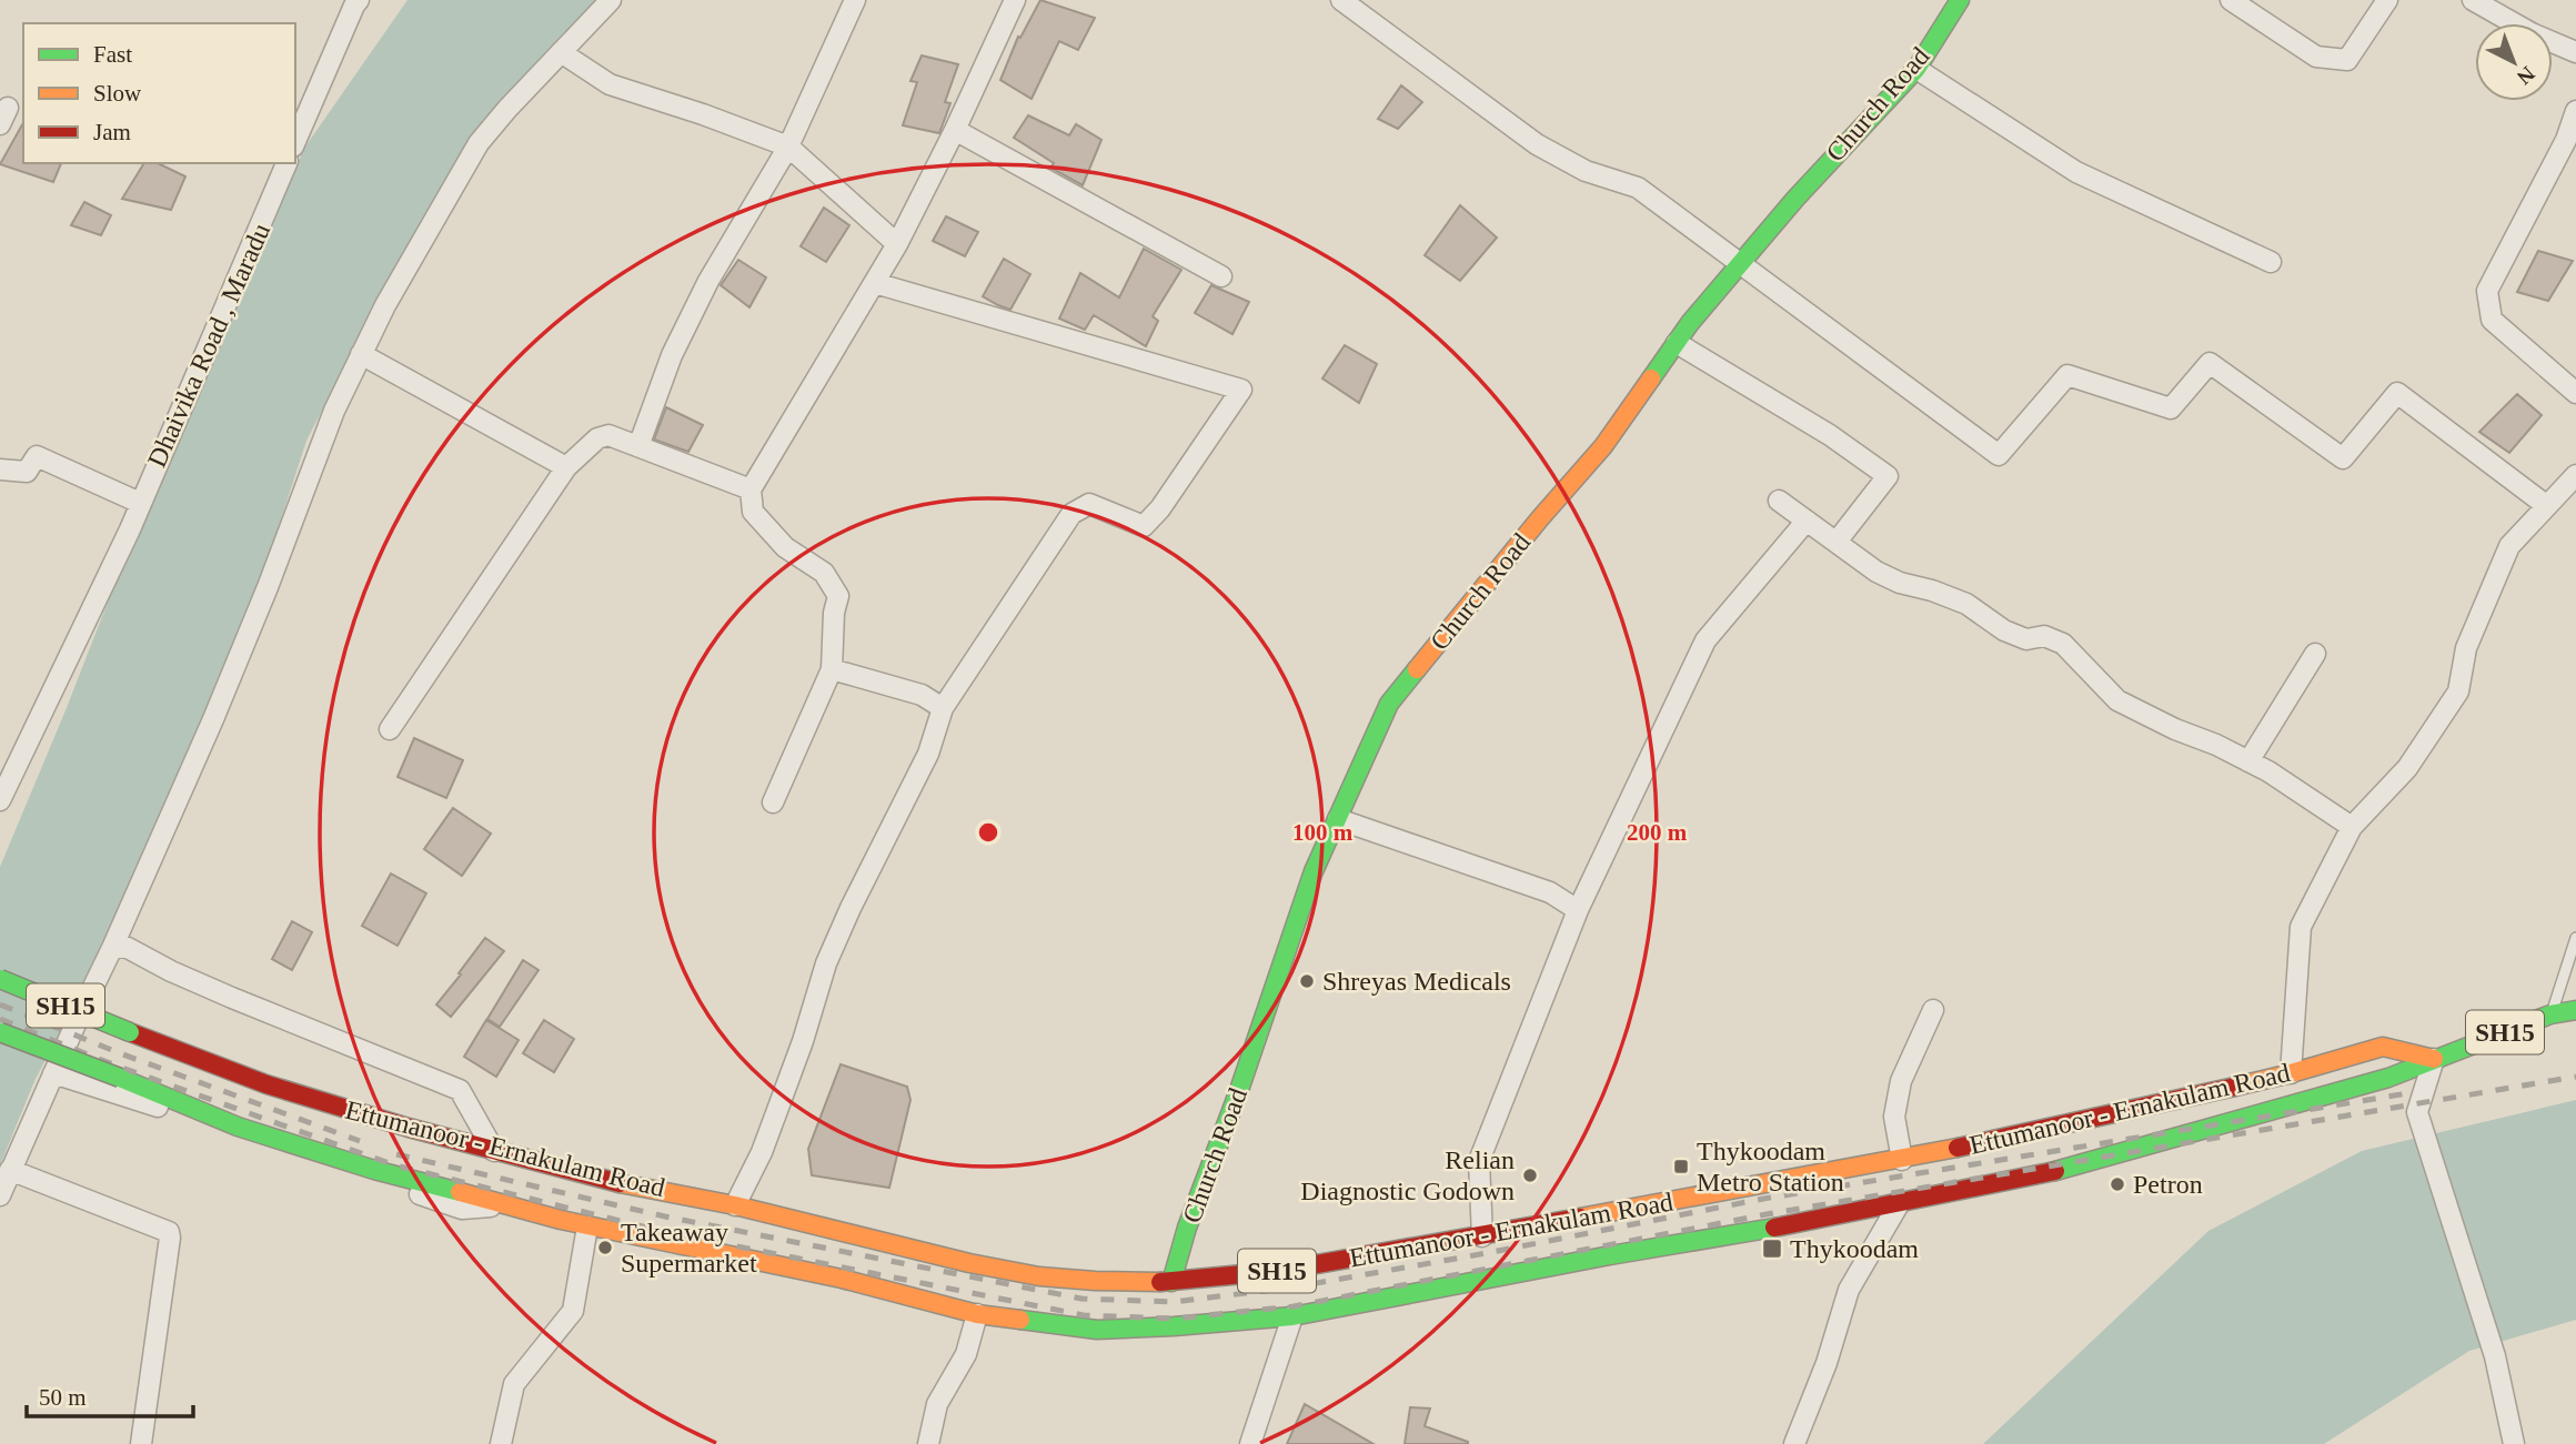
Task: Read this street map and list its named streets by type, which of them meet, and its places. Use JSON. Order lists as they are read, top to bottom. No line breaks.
{"streets":{"main road":["Church Road","SH15","Ettumanoor - Ernakulam Road"],"street":["Dhaivika Road , Maradu"]},"crossings":[["Church Road","Ettumanoor - Ernakulam Road"],["SH15","Ettumanoor - Ernakulam Road"]],"places":{"other":["Shreyas Medicals","Relian Diagnostic Godown","Petron","Takeaway Supermarket"],"transit":["Thykoodam Metro Station","Thykoodam"]},"legend":["Fast","Slow","Jam"],"scale_bar":"50 m","north":"bottom right","rings":["100 m","200 m"]}
